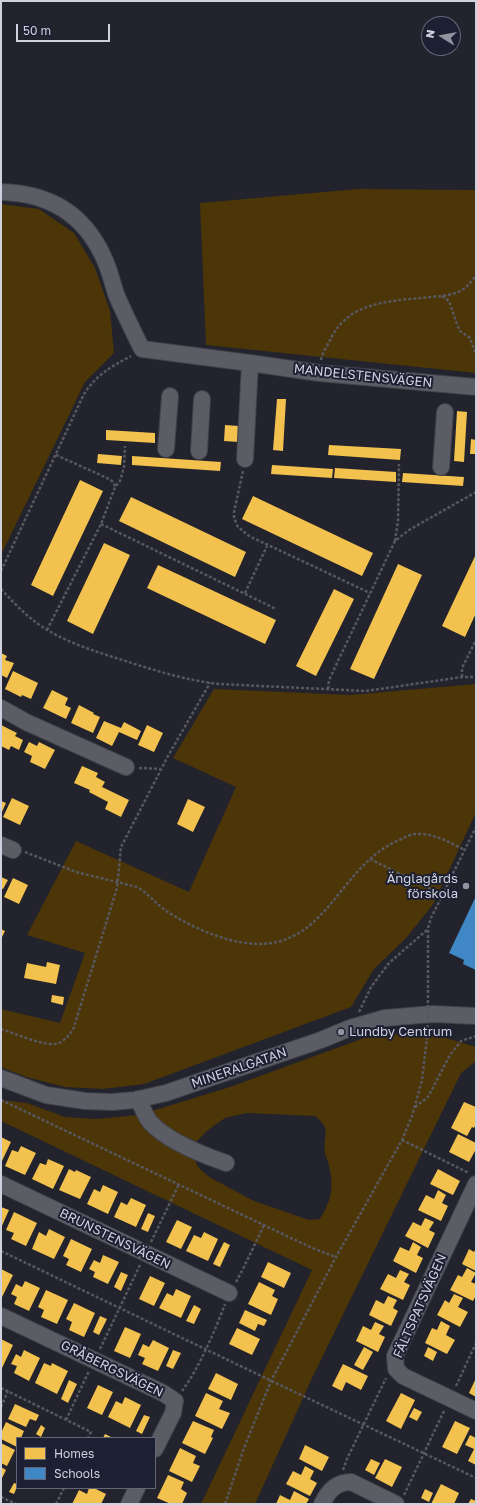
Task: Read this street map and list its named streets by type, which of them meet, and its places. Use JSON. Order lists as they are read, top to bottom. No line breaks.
{"streets":{"street":["MANDELSTENSVÄGEN","MINERALGATAN","BRUNSTENSVÄGEN","FÄLTSPATSVÄGEN","GRÅBERGSVÄGEN"]},"places":["Änglagårds förskola","Lundby Centrum"],"legend":["Homes","Schools"],"scale_bar":"50 m","north":"left"}
